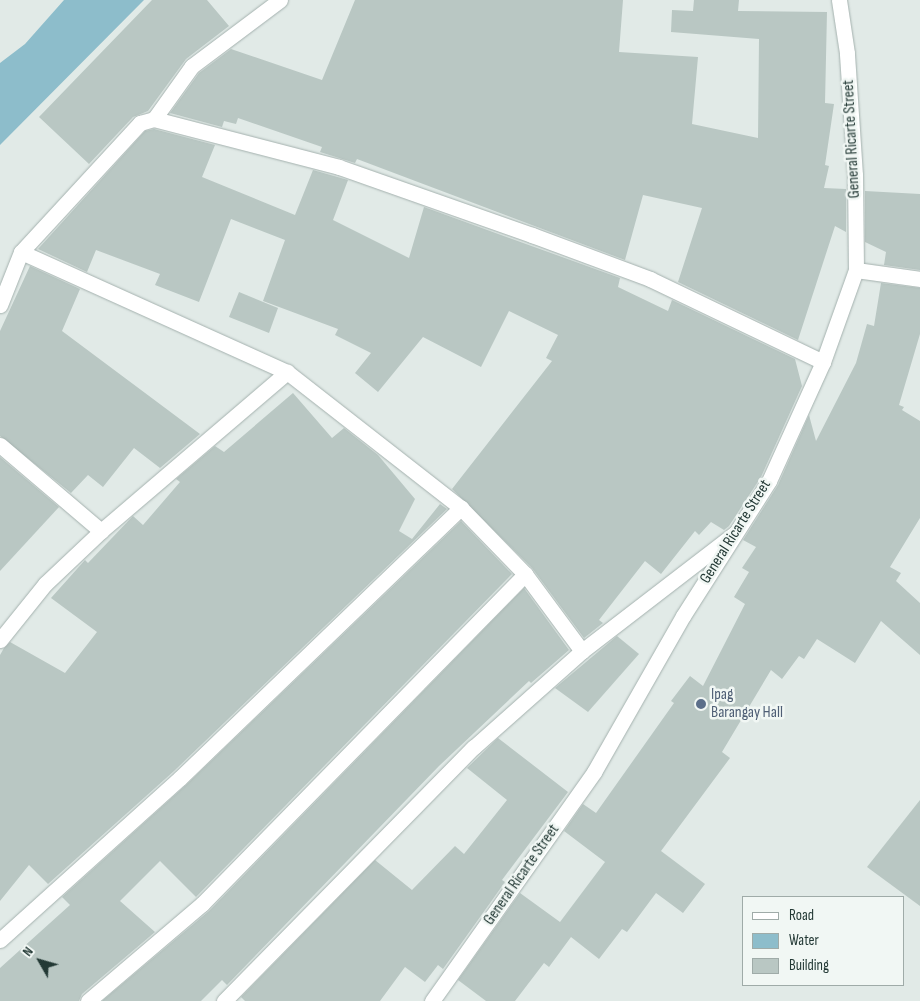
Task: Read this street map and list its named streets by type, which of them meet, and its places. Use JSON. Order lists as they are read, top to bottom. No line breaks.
{"streets":{"street":["General Ricarte Street"]},"places":["Ipag Barangay Hall"],"legend":["Road","Water","Building"],"north":"top left"}
